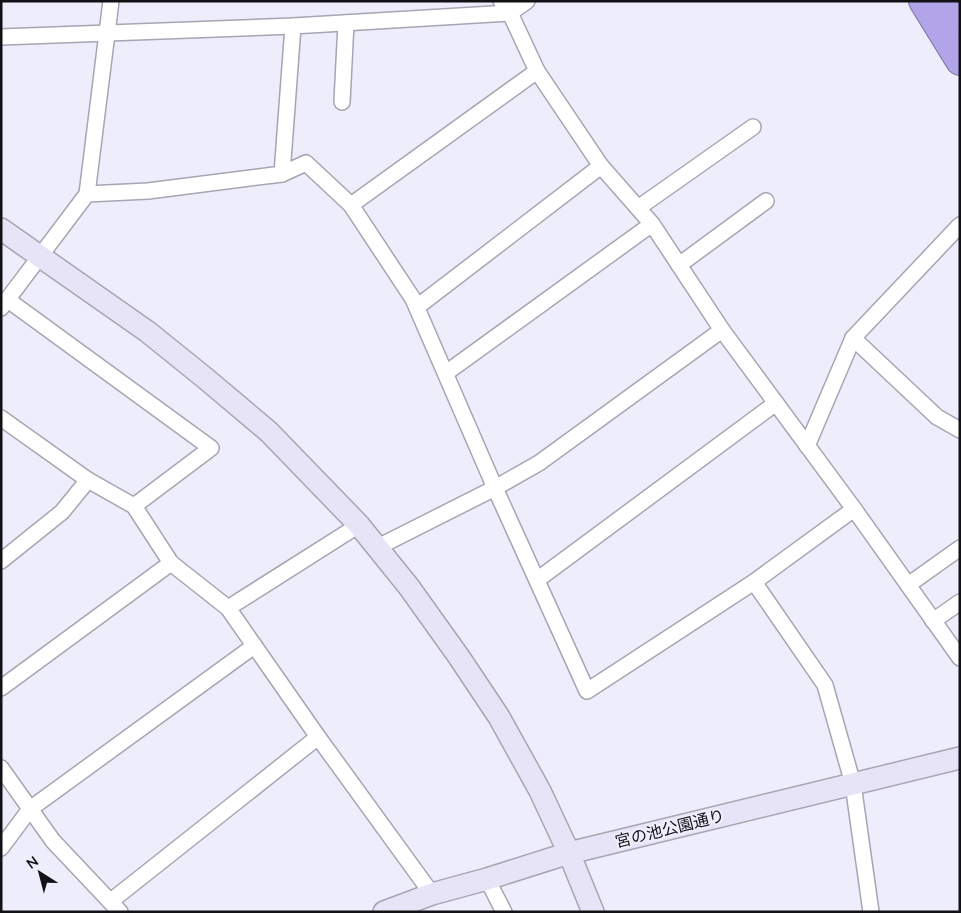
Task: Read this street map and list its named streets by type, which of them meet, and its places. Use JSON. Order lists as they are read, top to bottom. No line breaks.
{"streets":{"street":["宮の池公園通り"]},"north":"top left"}
